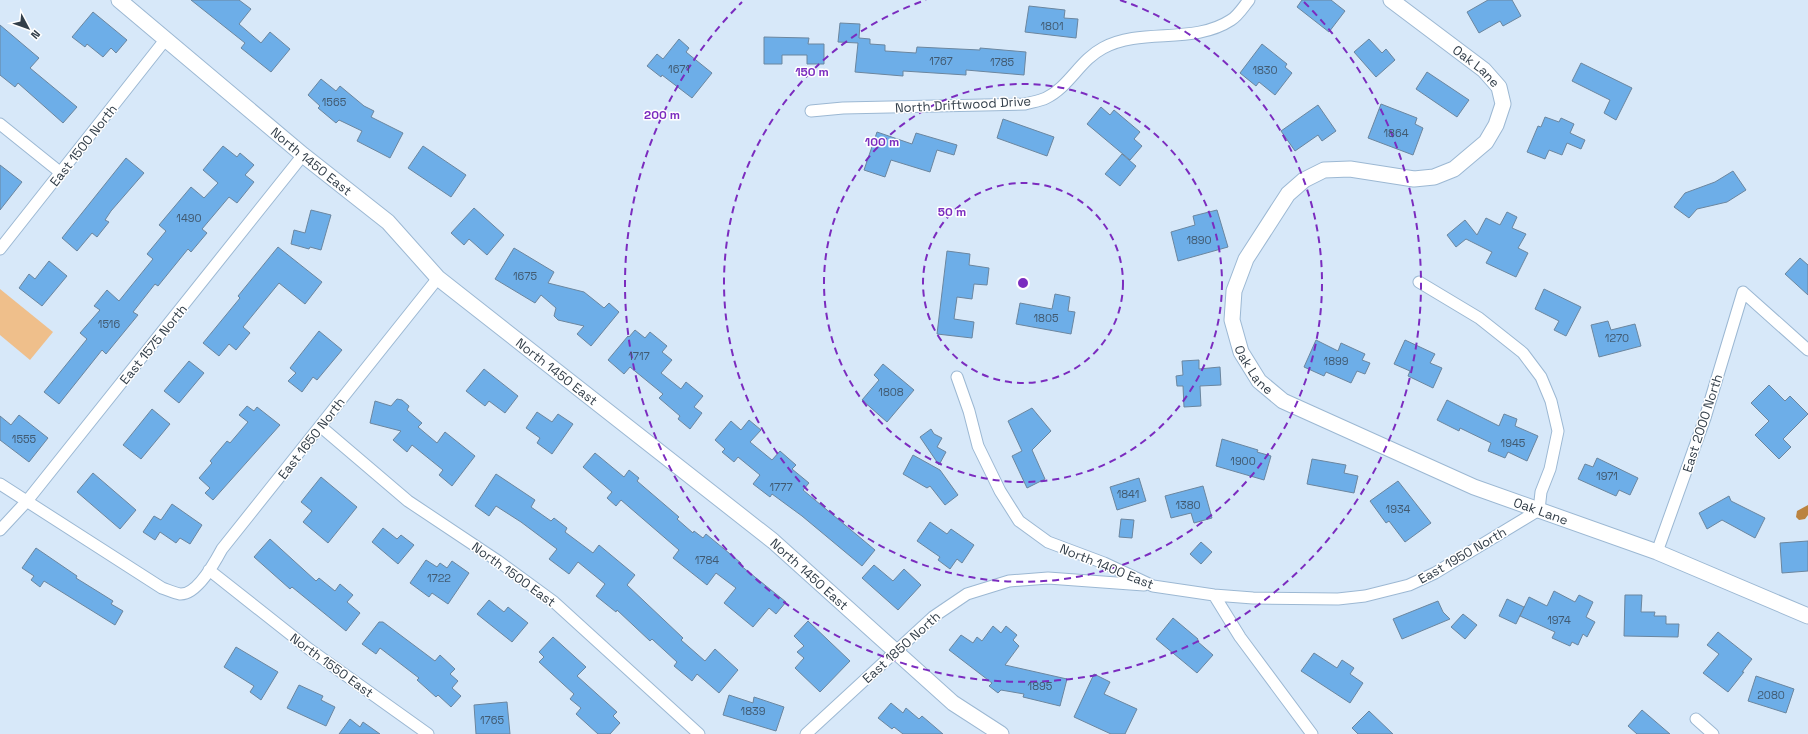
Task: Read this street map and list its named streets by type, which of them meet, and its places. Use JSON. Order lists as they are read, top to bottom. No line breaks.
{"streets":{"street":["Oak Lane","North Driftwood Drive","East 1500 North","North 1450 East","East 1575 North","East 2000 North","East 1650 North","East 1950 North","North 1400 East","North 1500 East","East 1850 North","North 1550 East"]},"crossings":[["Oak Lane","East 2000 North"],["Oak Lane","East 1950 North"],["East 1500 North","North 1450 East"],["North 1450 East","East 1575 North"],["North 1450 East","East 1650 North"],["North 1450 East","East 1850 North"],["East 1575 North","East 1650 North"],["East 1650 North","North 1500 East"],["East 1650 North","North 1550 East"],["East 1950 North","North 1400 East"],["North 1400 East","East 1850 North"]],"house_numbers":["1801","1767","1785","1671","1830","1565","1864","1490","1890","1675","1805","1516","1270","1717","1899","1808","1555","1945","1900","1971","1777","1841","1380","1934","1784","1722","1974","1895","2080","1839","1765"],"north":"bottom right","rings":["150 m","200 m","100 m","50 m"]}
